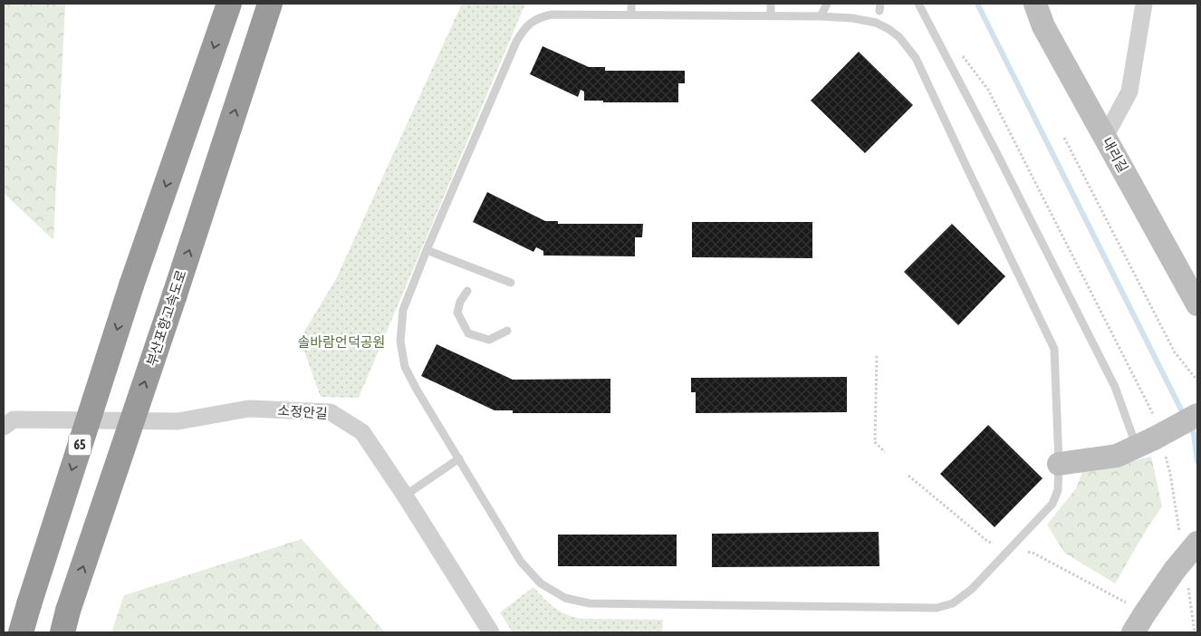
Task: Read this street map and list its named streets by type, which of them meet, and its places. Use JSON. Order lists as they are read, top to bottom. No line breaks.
{"streets":{"highway":["부산포항고속도로","65"],"street":["내리길","소정안길"]},"parks":["솔바람언덕공원"]}
